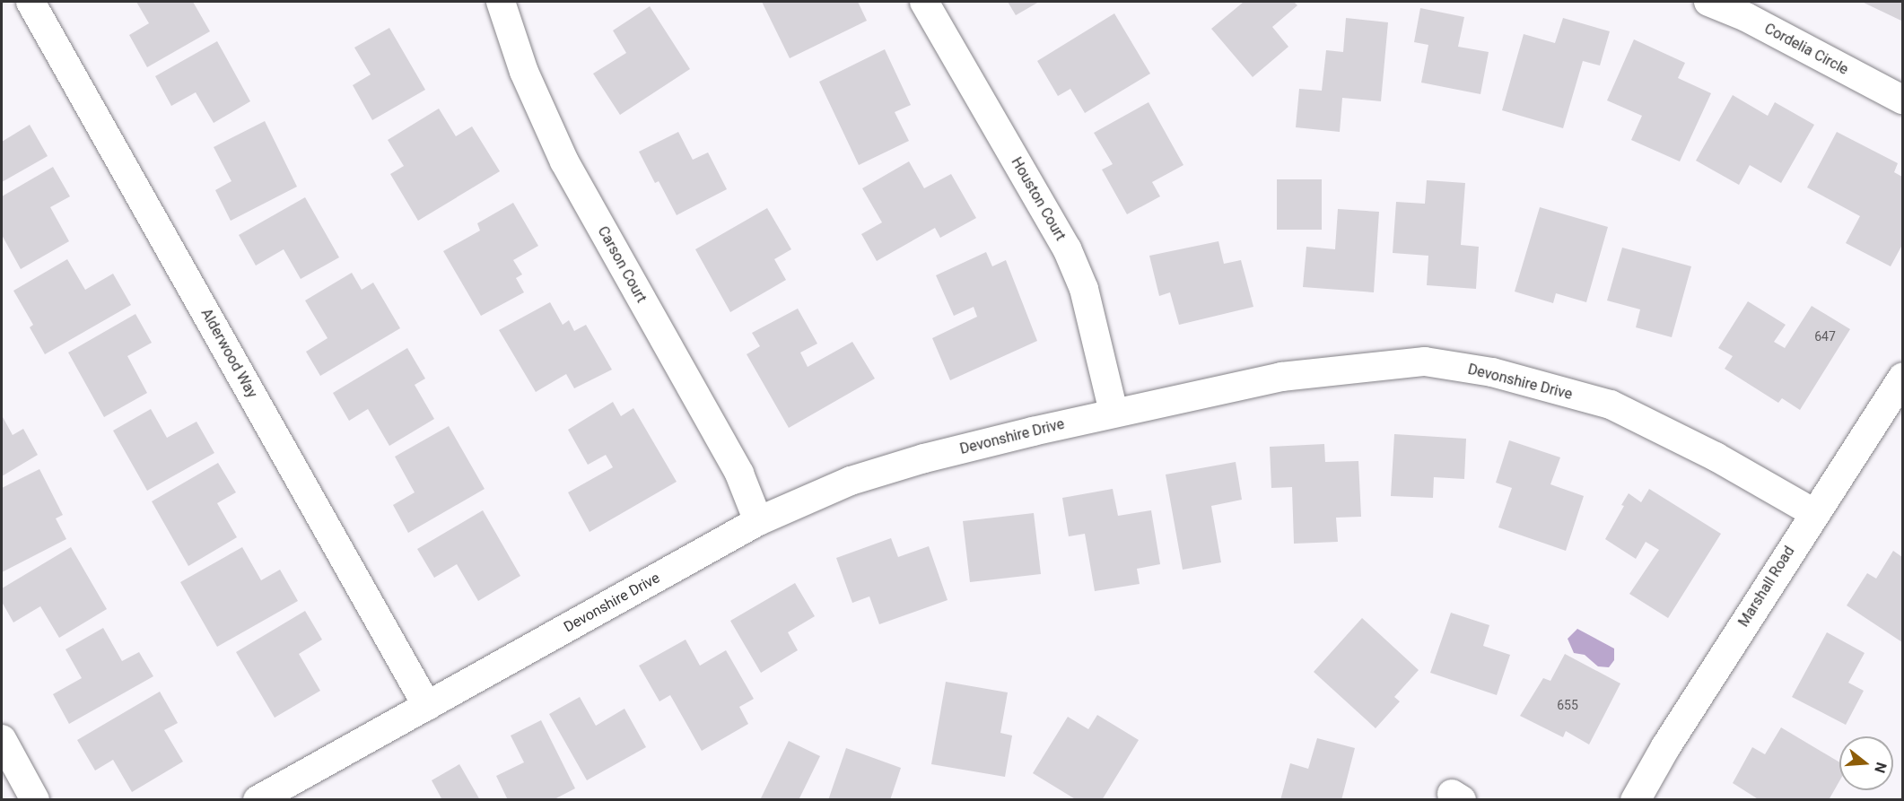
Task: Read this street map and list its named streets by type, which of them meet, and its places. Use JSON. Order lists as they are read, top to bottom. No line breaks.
{"streets":{"street":["Cordelia Circle","Houston Court","Carson Court","Alderwood Way","Devonshire Drive","Marshall Road"]},"crossings":[["Houston Court","Devonshire Drive"],["Carson Court","Devonshire Drive"],["Alderwood Way","Devonshire Drive"],["Devonshire Drive","Marshall Road"]],"house_numbers":["647","655"],"north":"right"}
